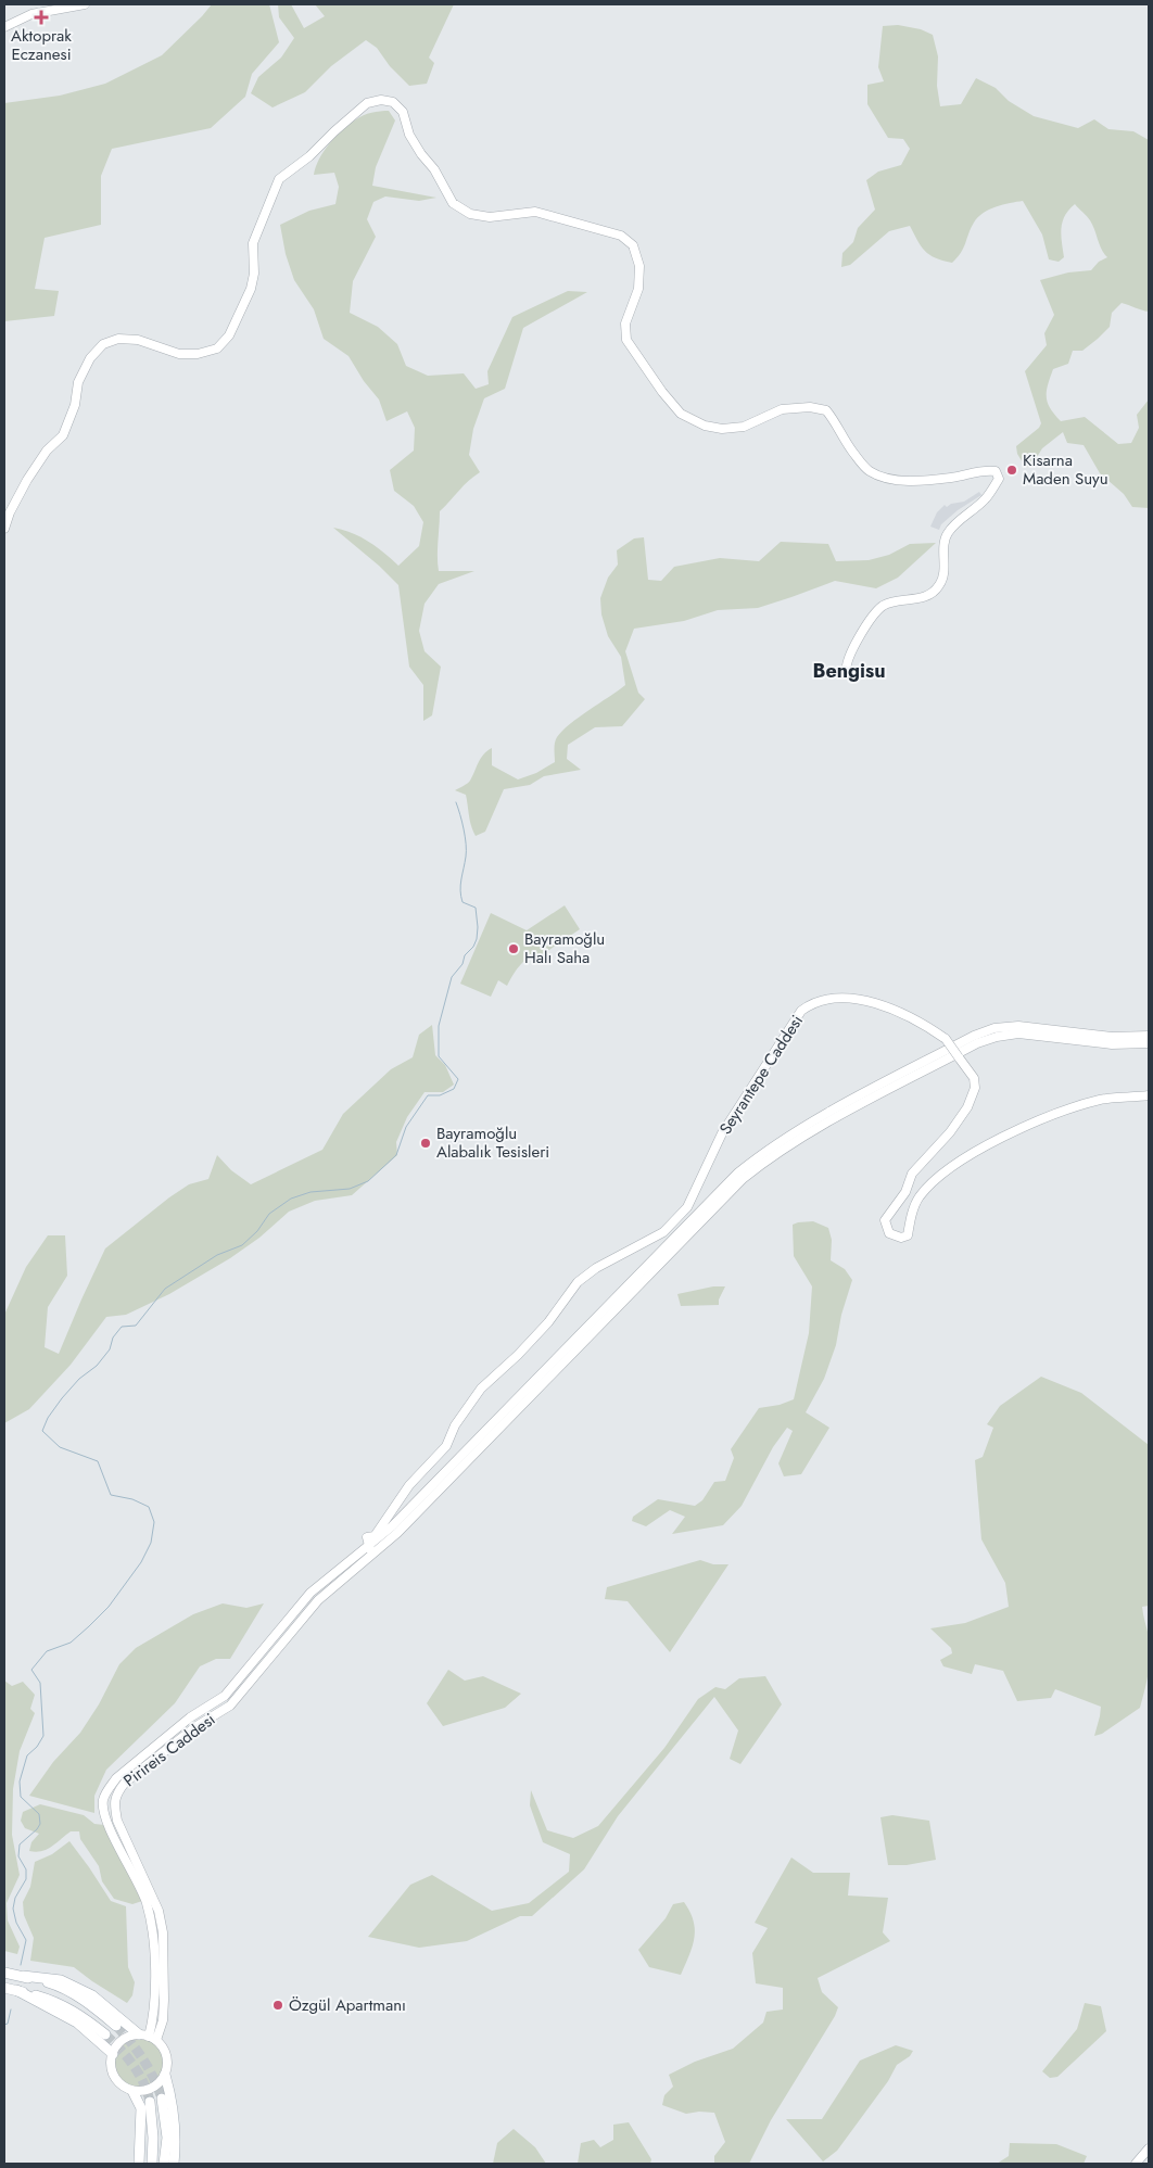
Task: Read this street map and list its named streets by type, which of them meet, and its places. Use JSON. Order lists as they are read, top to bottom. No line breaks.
{"streets":{"street":["Seyrantepe Caddesi","Pirireis Caddesi"]},"crossings":[["Seyrantepe Caddesi","Pirireis Caddesi"]],"districts":["Bengisu"],"places":{"health":["Aktoprak Eczanesi"],"other":["Kisarna Maden Suyu","Bayramoğlu Halı Saha","Bayramoğlu Alabalık Tesisleri","Özgül Apartmanı"]}}
